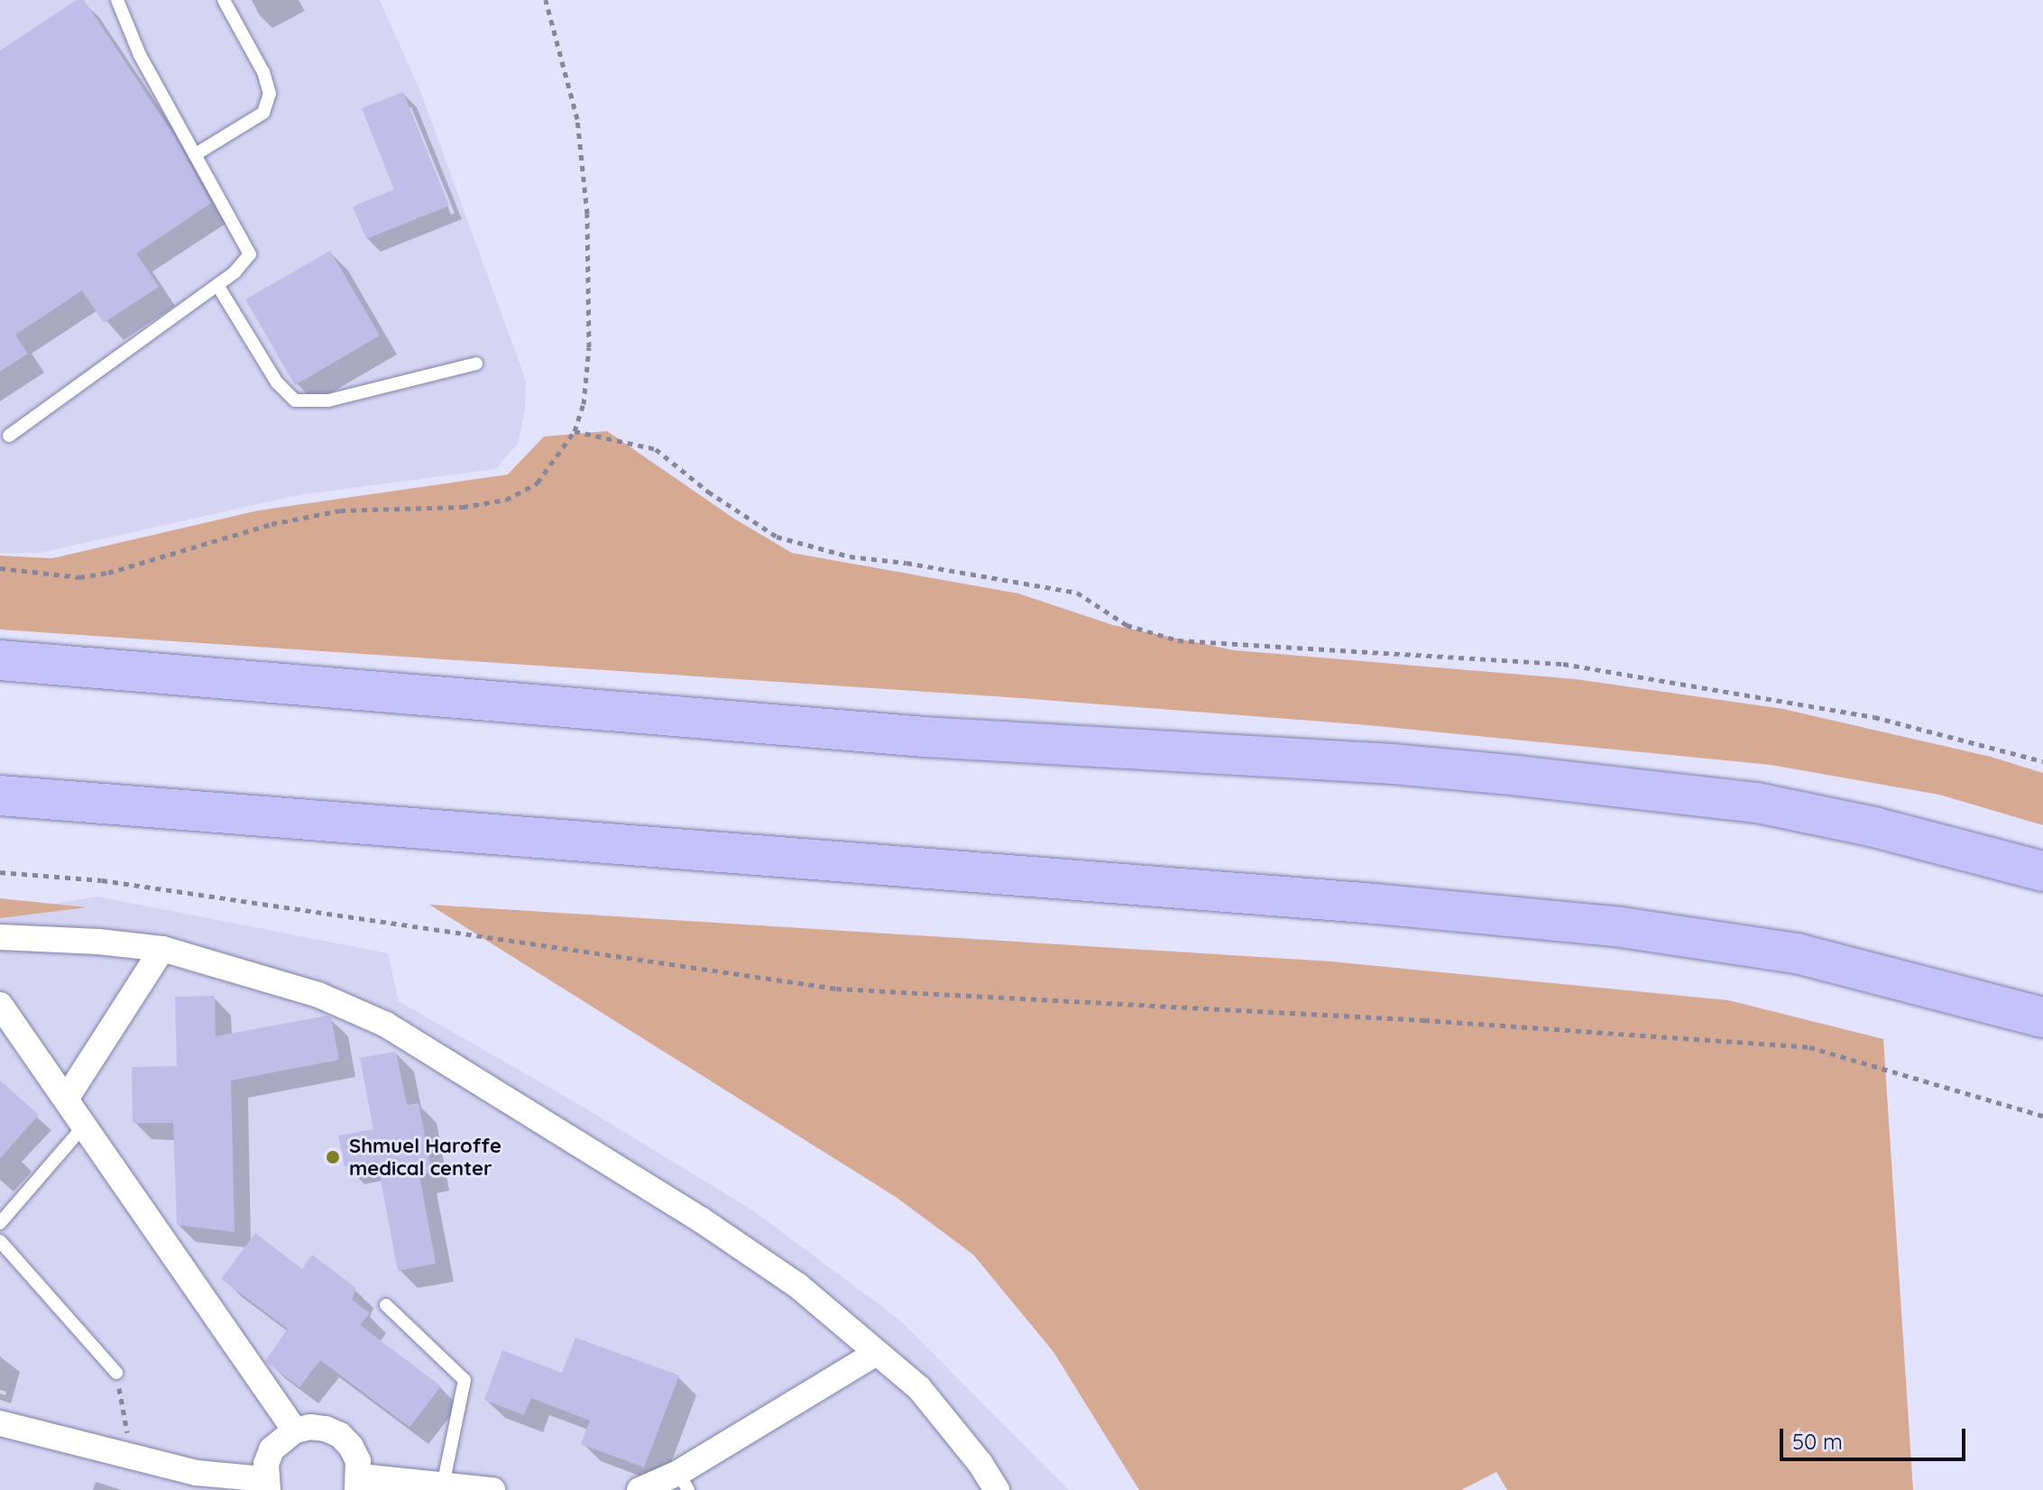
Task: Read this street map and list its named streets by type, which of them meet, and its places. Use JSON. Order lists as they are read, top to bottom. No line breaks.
{"places":["Shmuel Haroffe medical center"],"scale_bar":"50 m"}
